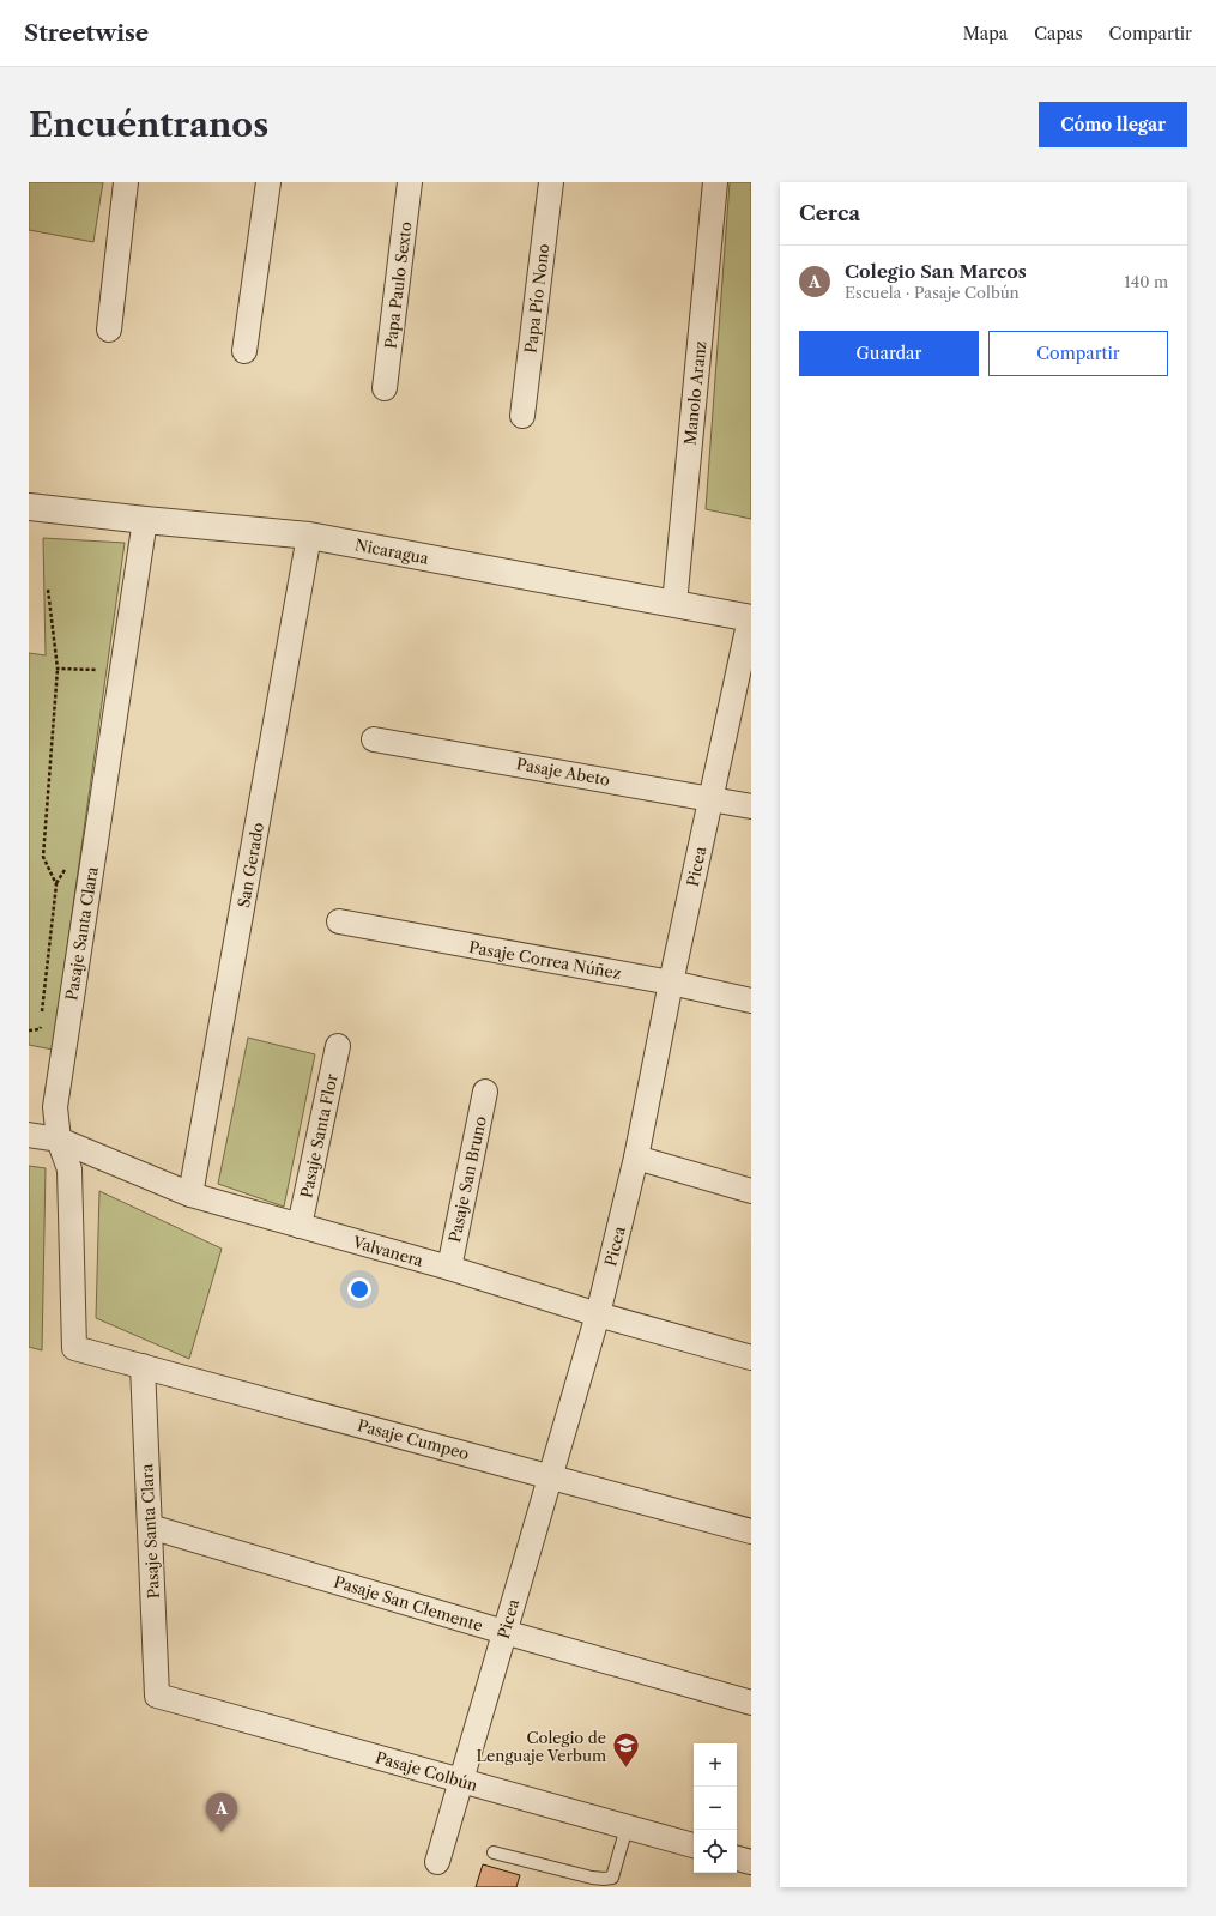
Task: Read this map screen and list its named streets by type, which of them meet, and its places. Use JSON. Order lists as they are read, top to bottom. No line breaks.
{"streets":{"street":["Papa Paulo Sexto","Papa Pío Nono","Manolo Aranz","Nicaragua","Pasaje Abeto","San Gerado","Picea","Pasaje Santa Clara","Pasaje Correa Núñez","Pasaje Santa Flor","Pasaje San Bruno","Valvanera","Pasaje Cumpeo","Pasaje San Clemente","Pasaje Colbún"]},"crossings":[["Manolo Aranz","Nicaragua"],["Nicaragua","San Gerado"],["Nicaragua","Picea"],["Nicaragua","Pasaje Santa Clara"],["Pasaje Abeto","Picea"],["San Gerado","Valvanera"],["Picea","Pasaje Correa Núñez"],["Picea","Valvanera"],["Picea","Pasaje Cumpeo"],["Picea","Pasaje San Clemente"],["Picea","Pasaje Colbún"],["Pasaje Santa Clara","Valvanera"],["Pasaje Santa Clara","Pasaje Cumpeo"],["Pasaje Santa Clara","Pasaje San Clemente"],["Pasaje Santa Clara","Pasaje Colbún"],["Pasaje Santa Flor","Valvanera"],["Pasaje San Bruno","Valvanera"]],"places":{"school or university":["Colegio de Lenguaje Verbum"]},"page":{"header":"Streetwise","nav":["Mapa","Capas","Compartir"],"buttons":["Cómo llegar",["Guardar","Compartir"]],"title":"Encuéntranos","heading":"Cerca","list":[{"mark":"A","name":"Colegio San Marcos","note":"Escuela · Pasaje Colbún","value":"140 m"}],"map_buttons":["+","−"],"pins":"A"}}
